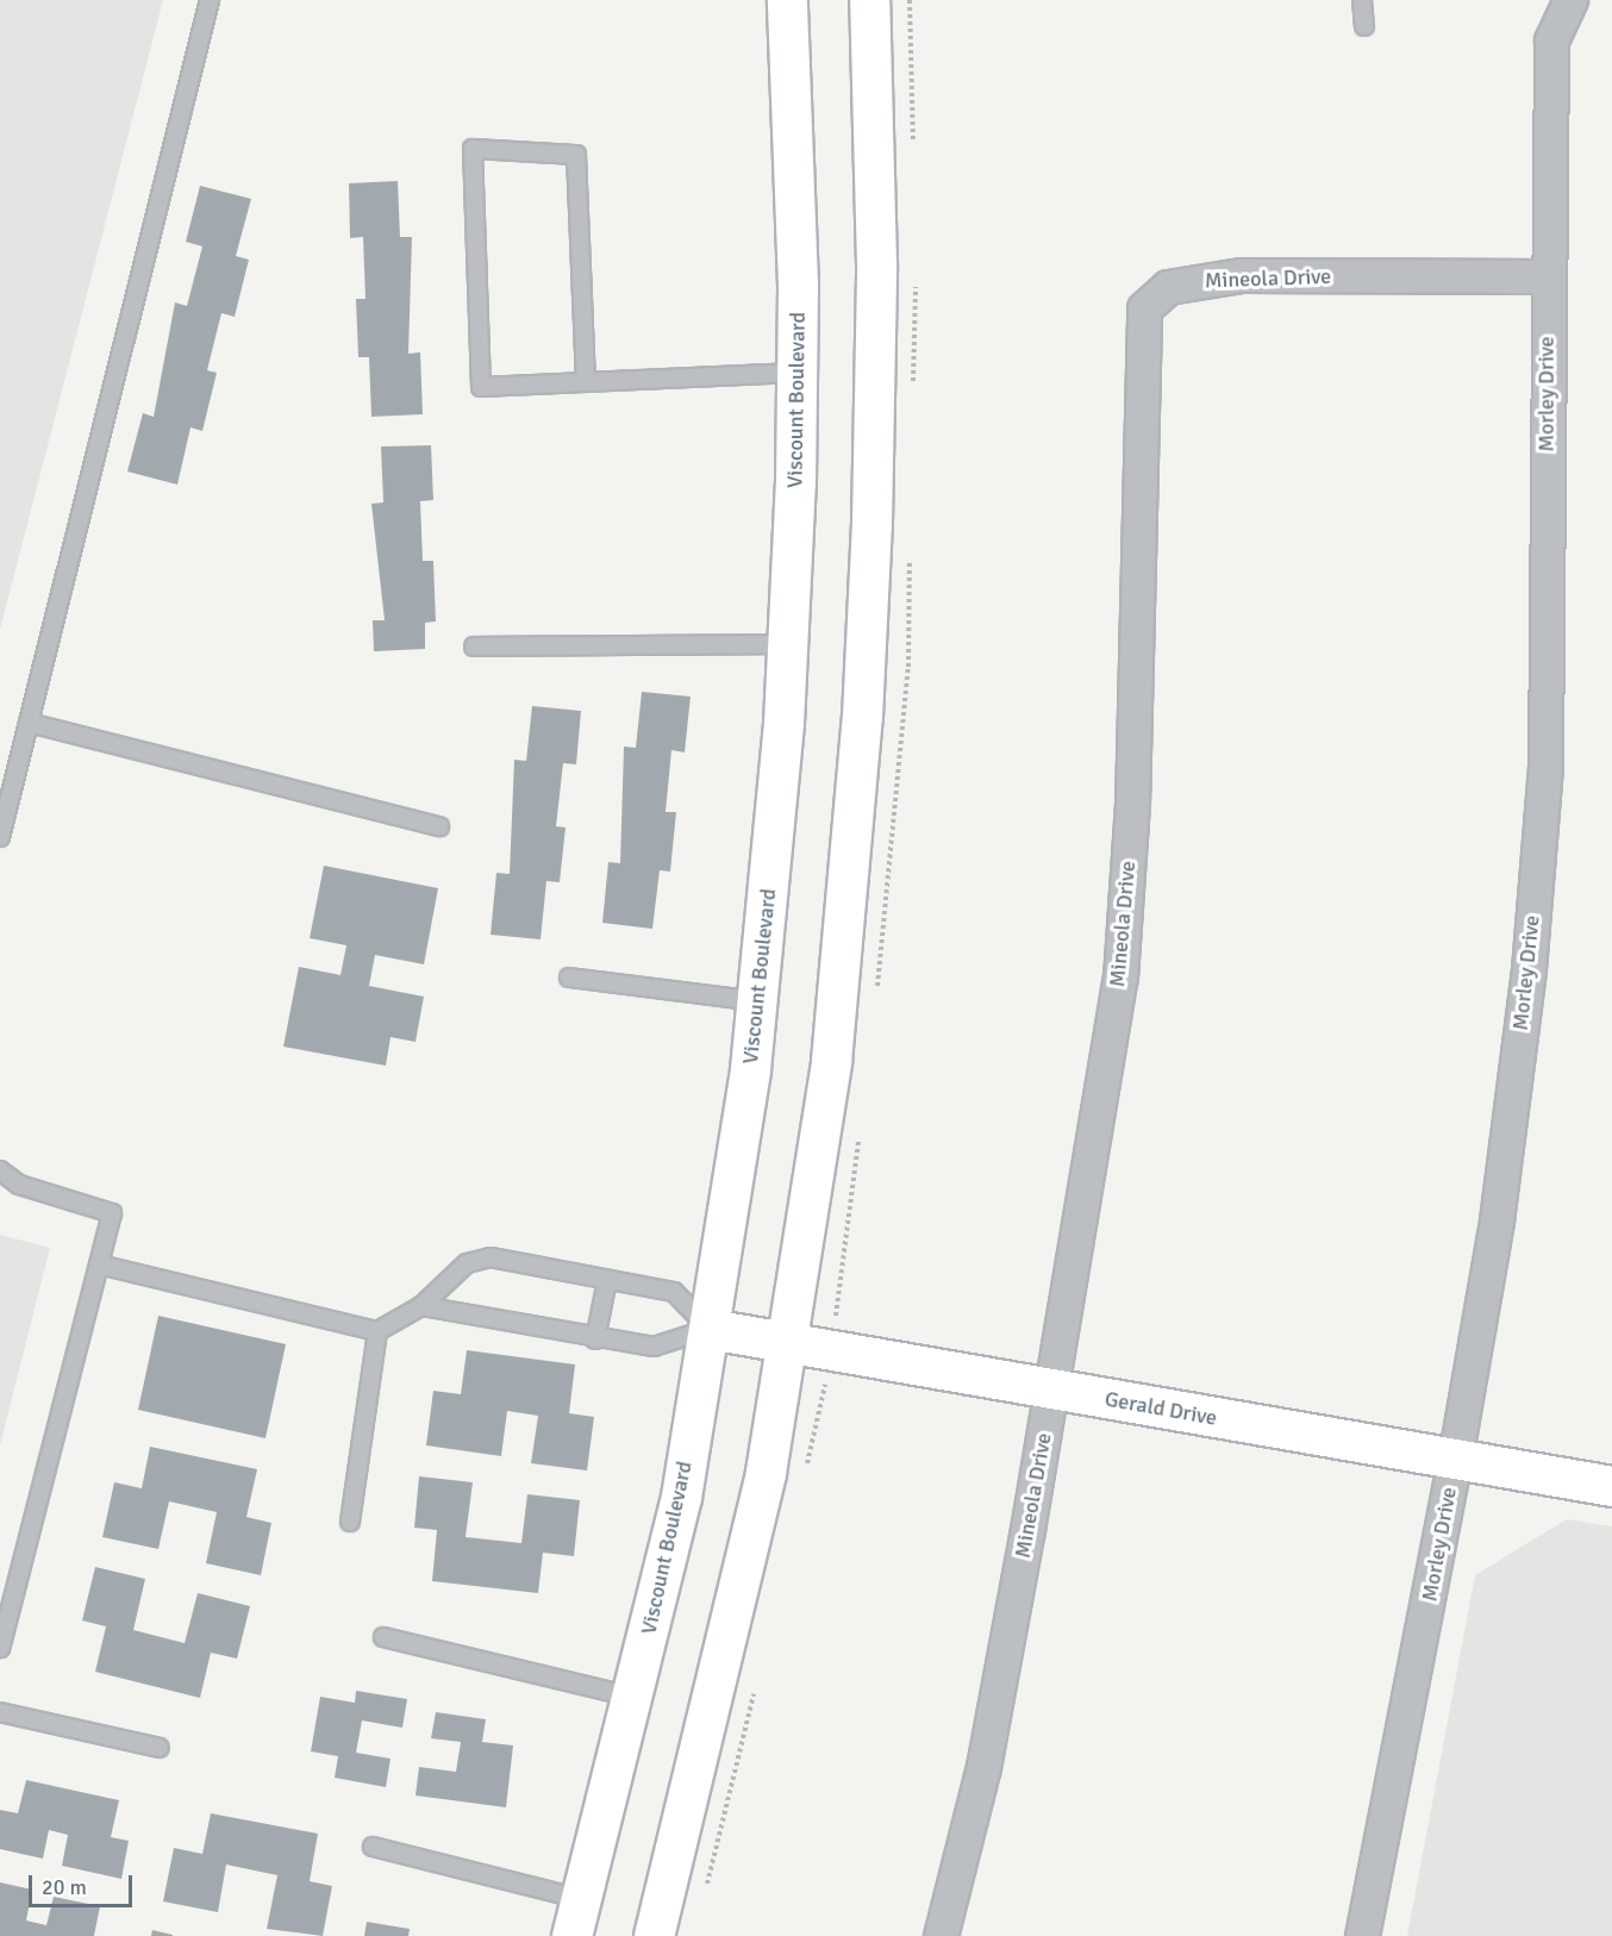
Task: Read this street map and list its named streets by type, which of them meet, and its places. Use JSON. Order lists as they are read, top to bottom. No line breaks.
{"streets":{"main road":["Viscount Boulevard","Gerald Drive"],"street":["Mineola Drive","Morley Drive"]},"crossings":[["Mineola Drive","Morley Drive"],["Mineola Drive","Gerald Drive"],["Morley Drive","Gerald Drive"],["Viscount Boulevard","Gerald Drive"]],"scale_bar":"20 m"}
